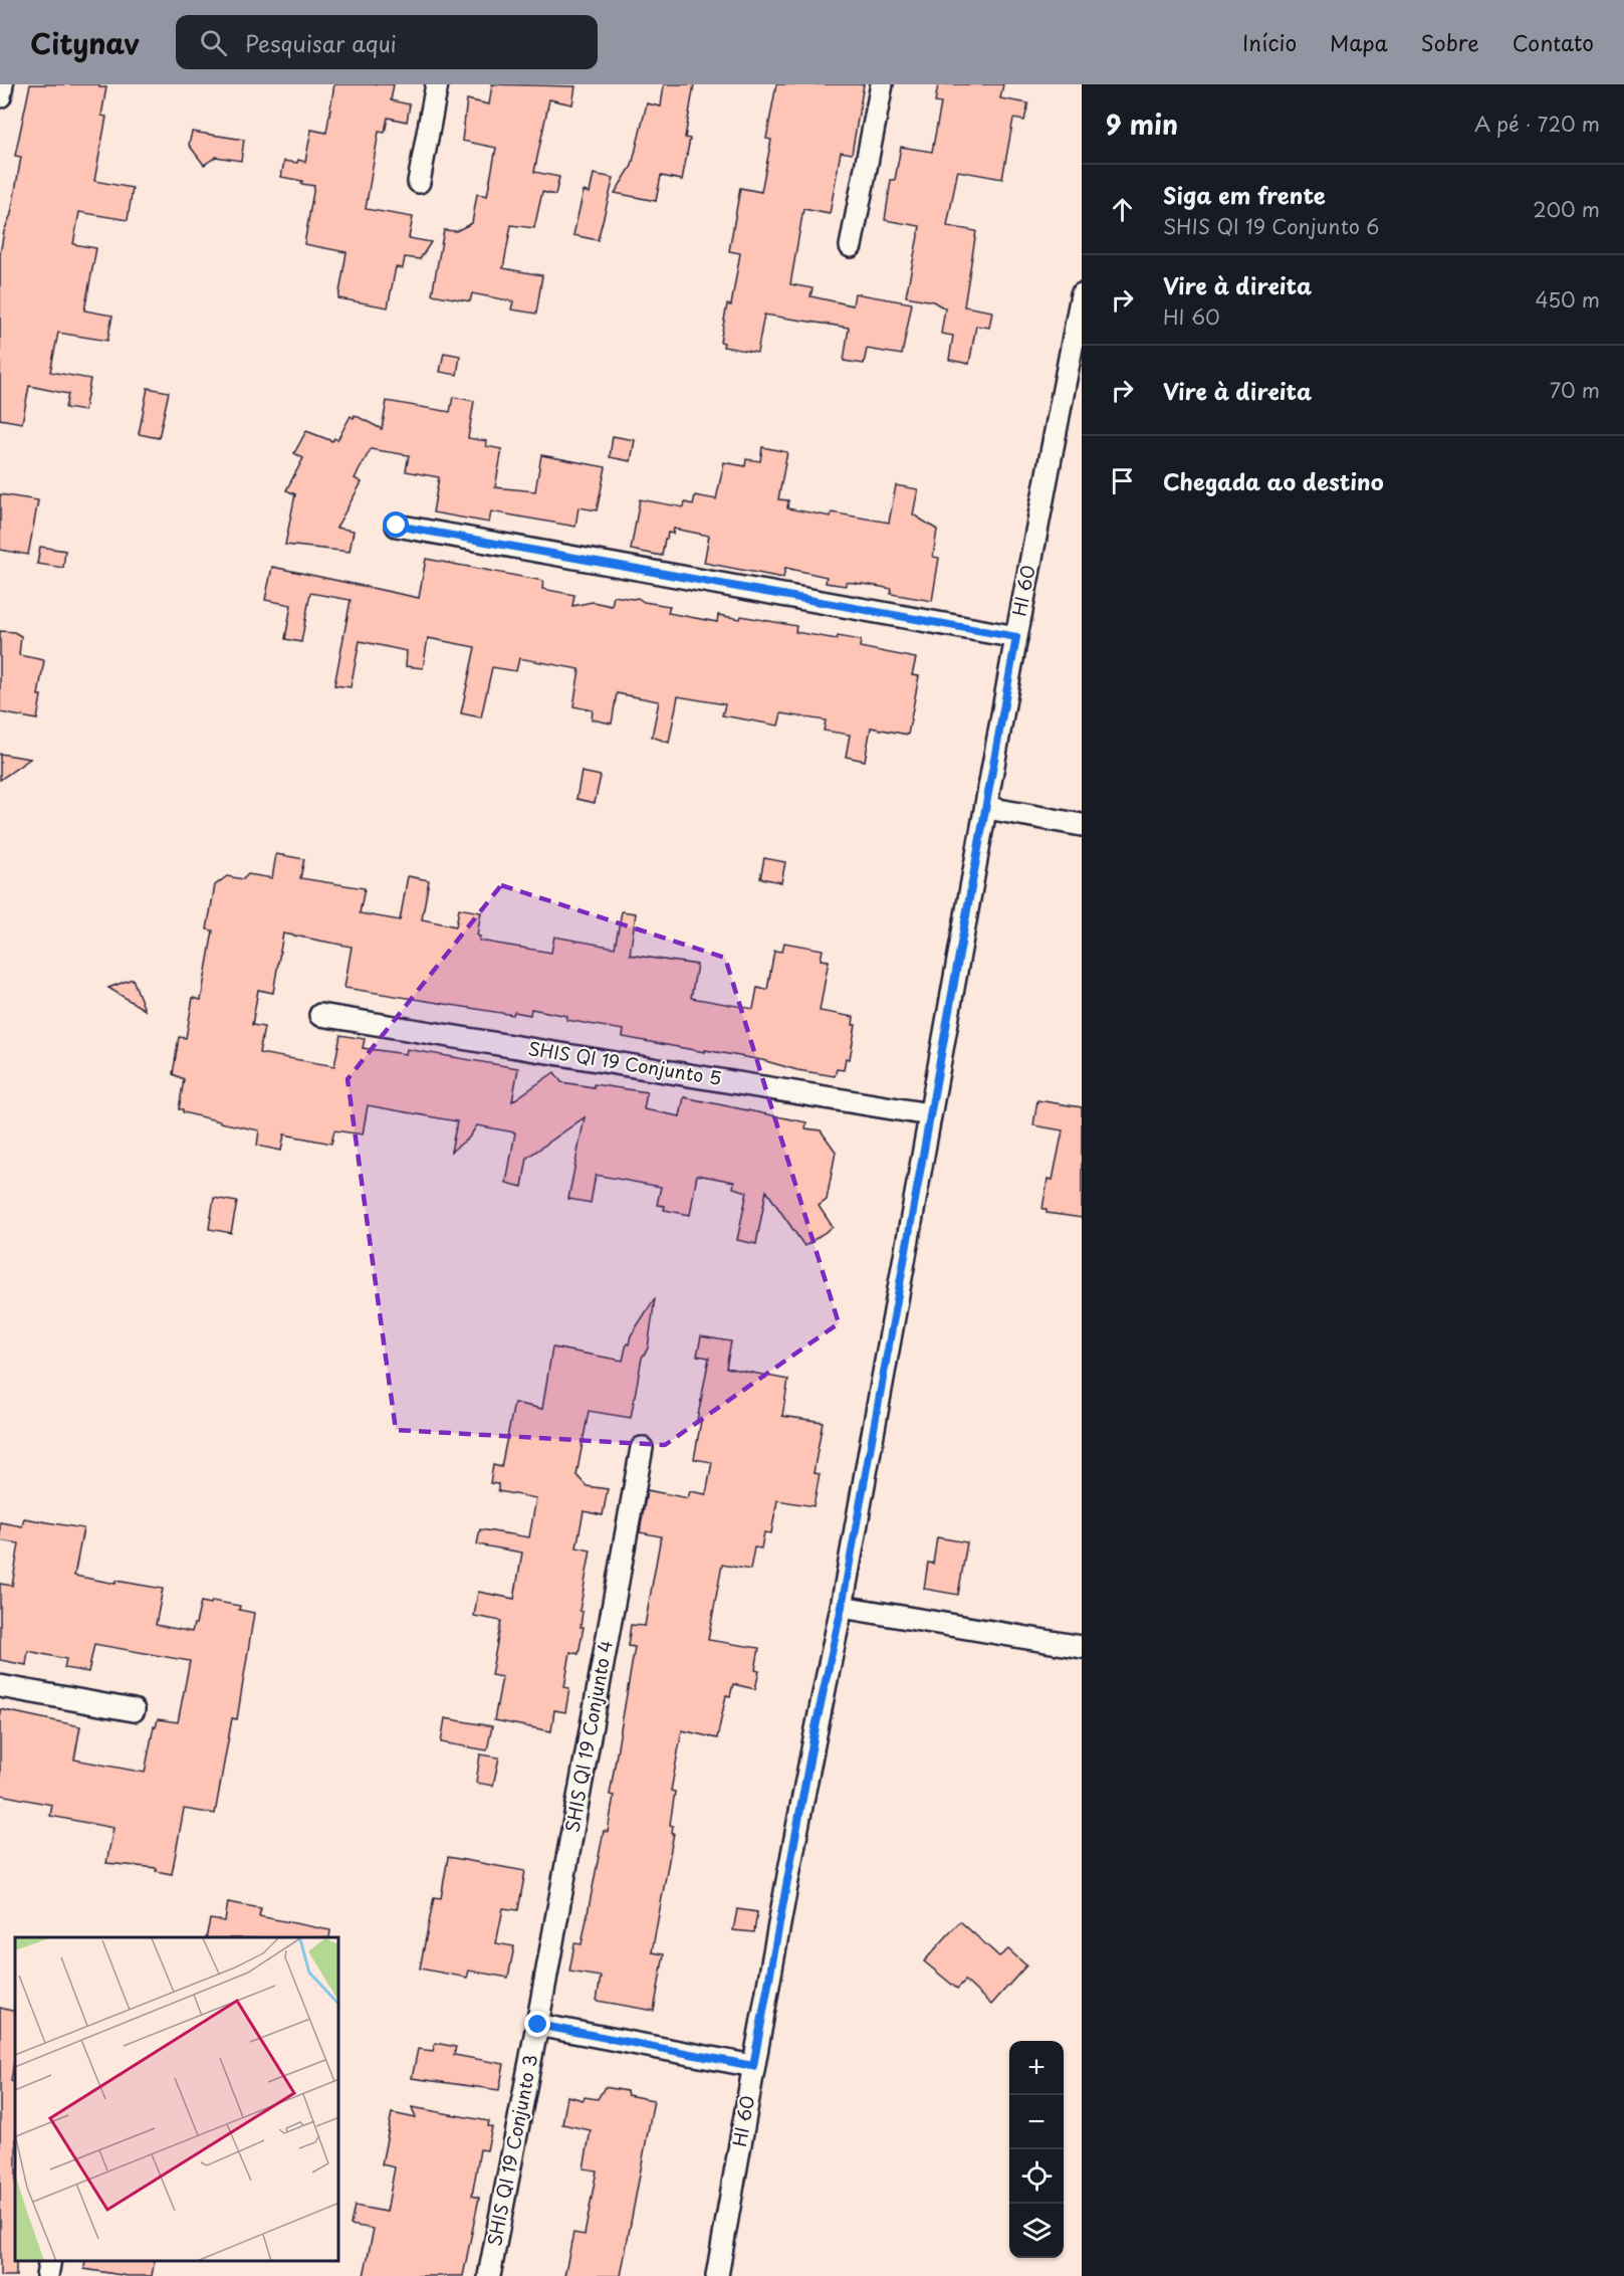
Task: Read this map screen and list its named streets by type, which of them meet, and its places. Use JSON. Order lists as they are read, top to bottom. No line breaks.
{"streets":{"street":["HI 60","SHIS QI 19 Conjunto 5","SHIS QI 19 Conjunto 4","SHIS QI 19 Conjunto 3"]},"crossings":[["HI 60","SHIS QI 19 Conjunto 5"],["SHIS QI 19 Conjunto 4","SHIS QI 19 Conjunto 3"]],"page":{"header":"Citynav","search":"Pesquisar aqui","nav":["Início","Mapa","Sobre","Contato"],"heading":["9 min","A pé · 720 m"],"list":[["Siga em frente","SHIS QI 19 Conjunto 6","200 m"],["Vire à direita","HI 60","450 m"],["Vire à direita","70 m"],"Chegada ao destino"],"map_buttons":["+","−"]}}
